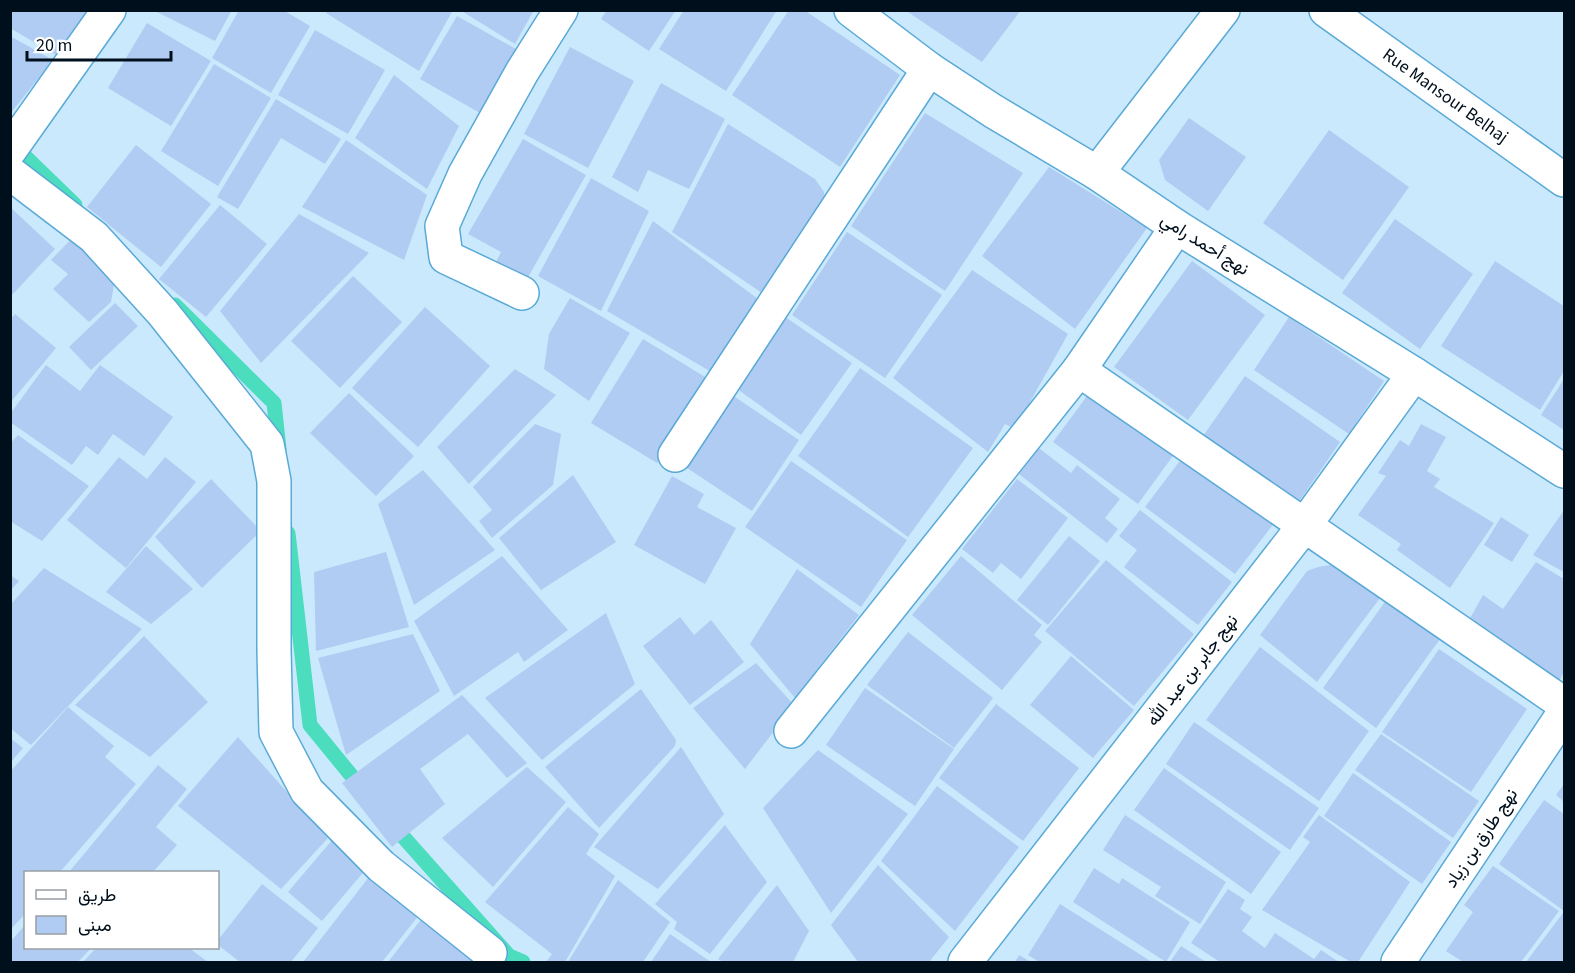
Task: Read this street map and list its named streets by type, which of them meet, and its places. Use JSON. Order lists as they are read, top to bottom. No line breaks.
{"streets":{"street":["Rue Mansour Belhaj","نهج أحمد رامي","نهج جابر بن عبد الله","نهج طارق بن زياد"]},"crossings":[["نهج أحمد رامي","نهج جابر بن عبد الله"]],"legend":["طريق","مبنى"],"scale_bar":"20 m"}
